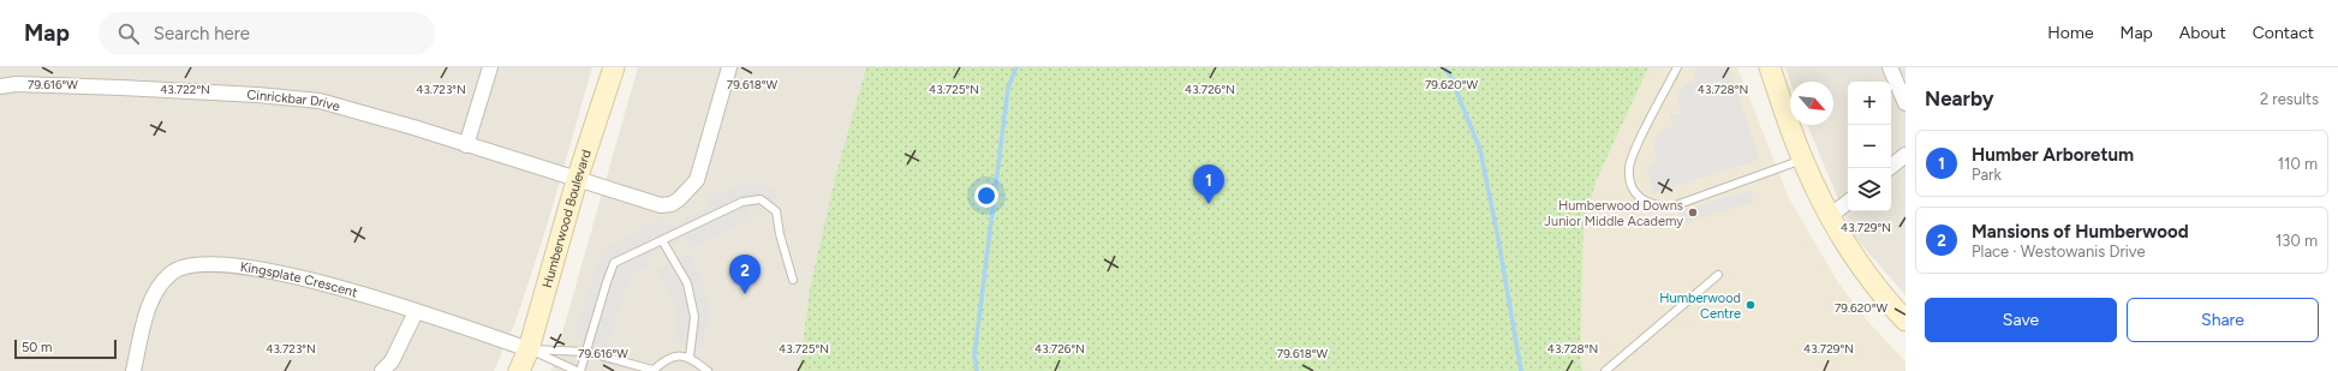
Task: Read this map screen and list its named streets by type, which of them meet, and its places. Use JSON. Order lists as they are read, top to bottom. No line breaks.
{"streets":{"street":["Cinrickbar Drive","Humberwood Boulevard","Kingsplate Crescent"]},"crossings":[["Cinrickbar Drive","Humberwood Boulevard"],["Humberwood Boulevard","Kingsplate Crescent"]],"places":["Humberwood Downs Junior Middle Academy","Humberwood Centre"],"scale_bar":"50 m","north":"bottom right","page":{"header":"Map","search":"Search here","nav":["Home","Map","About","Contact"],"heading":["Nearby","2 results"],"map_buttons":["+","−"],"list":[{"mark":"1","name":"Humber Arboretum","note":"Park","value":"110 m"},{"mark":"2","name":"Mansions of Humberwood","note":"Place · Westowanis Drive","value":"130 m"}],"pins":["1","2"],"buttons":["Save","Share"],"scale":"50 m"},"coordinates":["79.616°W","79.618°W","79.620°W","43.722°N","43.723°N","43.725°N","43.726°N","43.728°N","43.729°N"]}
